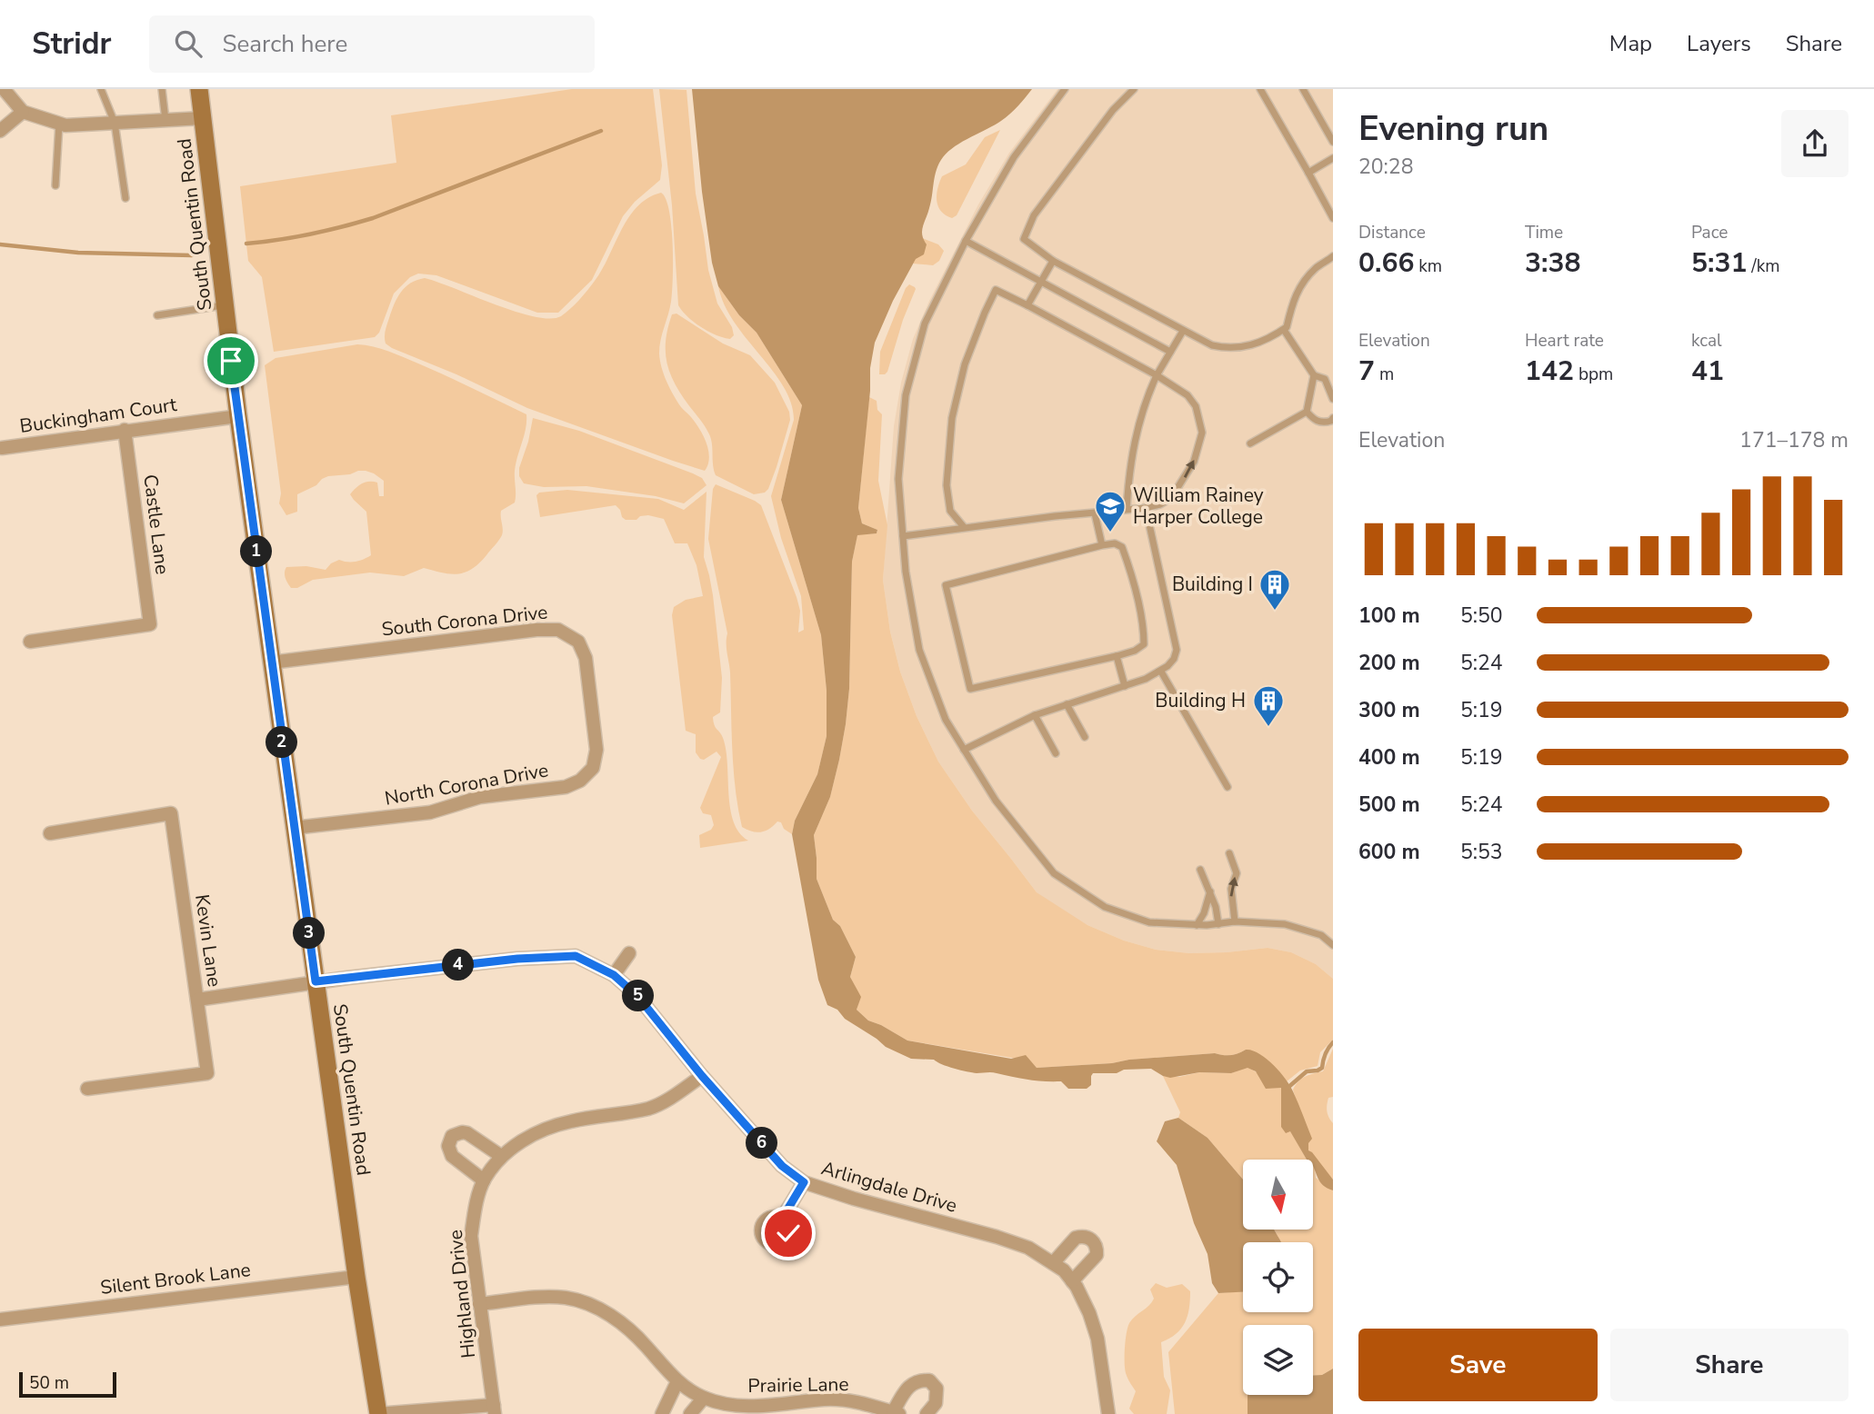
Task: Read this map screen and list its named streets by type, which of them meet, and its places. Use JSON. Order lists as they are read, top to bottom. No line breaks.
{"streets":{"main road":["South Quentin Road"],"street":["Buckingham Court","Castle Lane","South Corona Drive","North Corona Drive","Kevin Lane","Arlingdale Drive","Silent Brook Lane","Highland Drive","Prairie Lane"]},"crossings":[["South Quentin Road","Buckingham Court"],["South Quentin Road","South Corona Drive"],["South Quentin Road","North Corona Drive"],["South Quentin Road","Arlingdale Drive"],["South Quentin Road","Silent Brook Lane"],["South Quentin Road","Highland Drive"],["Buckingham Court","Castle Lane"],["South Corona Drive","North Corona Drive"],["Kevin Lane","Arlingdale Drive"],["Arlingdale Drive","Highland Drive"],["Highland Drive","Prairie Lane"]],"places":{"school or university":["William Rainey Harper College"],"building":["Building I","Building H"]},"scale_bar":"50 m","north":"bottom","page":{"header":"Stridr","search":"Search here","nav":["Map","Layers","Share"],"heading":["Evening run","20:28"],"stats":[["Distance","0.66 km"],["Time","3:38"],["Pace","5:31 /km"],["Elevation","7 m"],["Heart rate","142 bpm"],["kcal","41"]],"chart":["Elevation","171–178 m"],"pins":["1","2","3","4","5","6"],"list":[{"name":"100 m","note":"5:50"},{"name":"200 m","note":"5:24"},{"name":"300 m","note":"5:19"},{"name":"400 m","note":"5:19"},{"name":"500 m","note":"5:24"},{"name":"600 m","note":"5:53"}],"buttons":["Save","Share"],"scale":"50 m"}}
